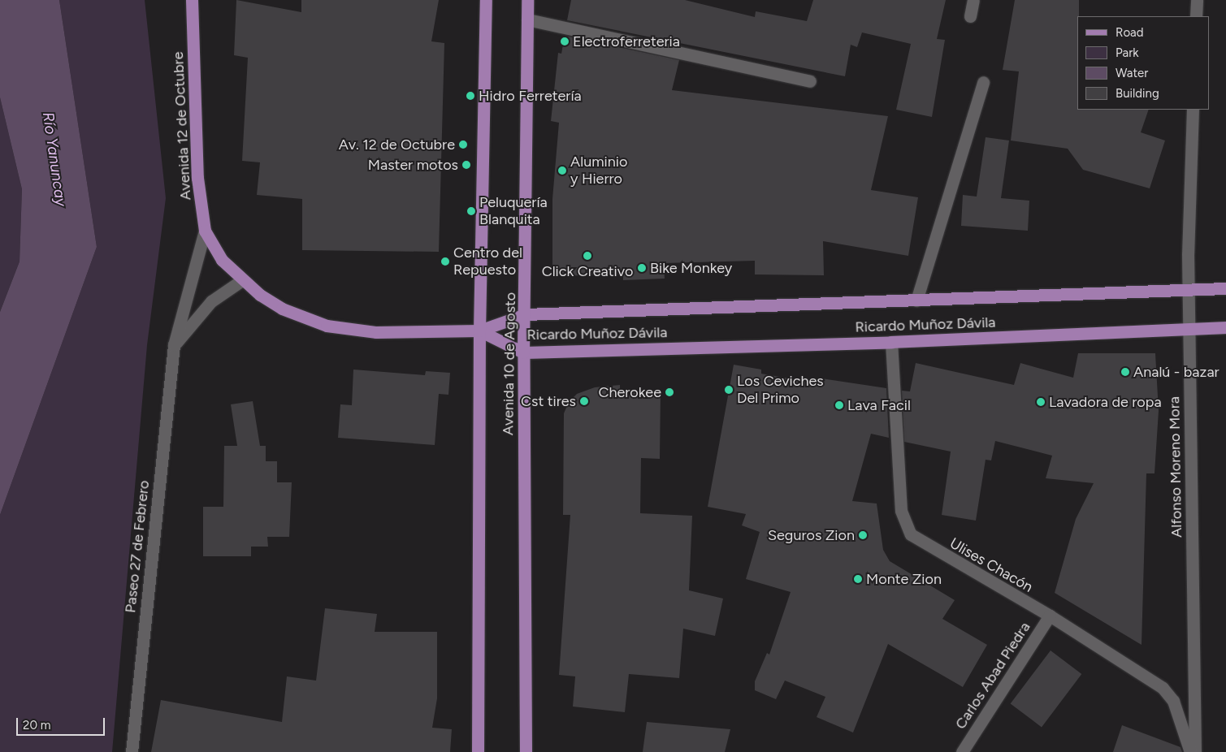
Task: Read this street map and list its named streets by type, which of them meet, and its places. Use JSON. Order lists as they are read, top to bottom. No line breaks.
{"streets":{"main road":["Avenida 12 de Octubre","Ricardo Muñoz Dávila","Avenida 10 de Agosto"],"street":["Alfonso Moreno Mora","Paseo 27 de Febrero","Ulises Chacón","Carlos Abad Piedra"]},"crossings":[["Avenida 12 de Octubre","Ricardo Muñoz Dávila"],["Avenida 12 de Octubre","Avenida 10 de Agosto"],["Avenida 12 de Octubre","Paseo 27 de Febrero"],["Ricardo Muñoz Dávila","Avenida 10 de Agosto"],["Ricardo Muñoz Dávila","Alfonso Moreno Mora"],["Ricardo Muñoz Dávila","Ulises Chacón"],["Ulises Chacón","Carlos Abad Piedra"]],"water":["Río Yanuncay"],"places":["Electroferreteria","Hidro Ferretería","Av. 12 de Octubre","Master motos","Aluminio y Hierro","Peluquería Blanquita","Click Creativo","Centro del Repuesto","Bike Monkey","Analú - bazar","Los Ceviches Del Primo","Cherokee","Cst tires","Lavadora de ropa","Lava Facil","Seguros Zion","Monte Zion"],"legend":["Road","Park","Water","Building"],"scale_bar":"20 m"}
